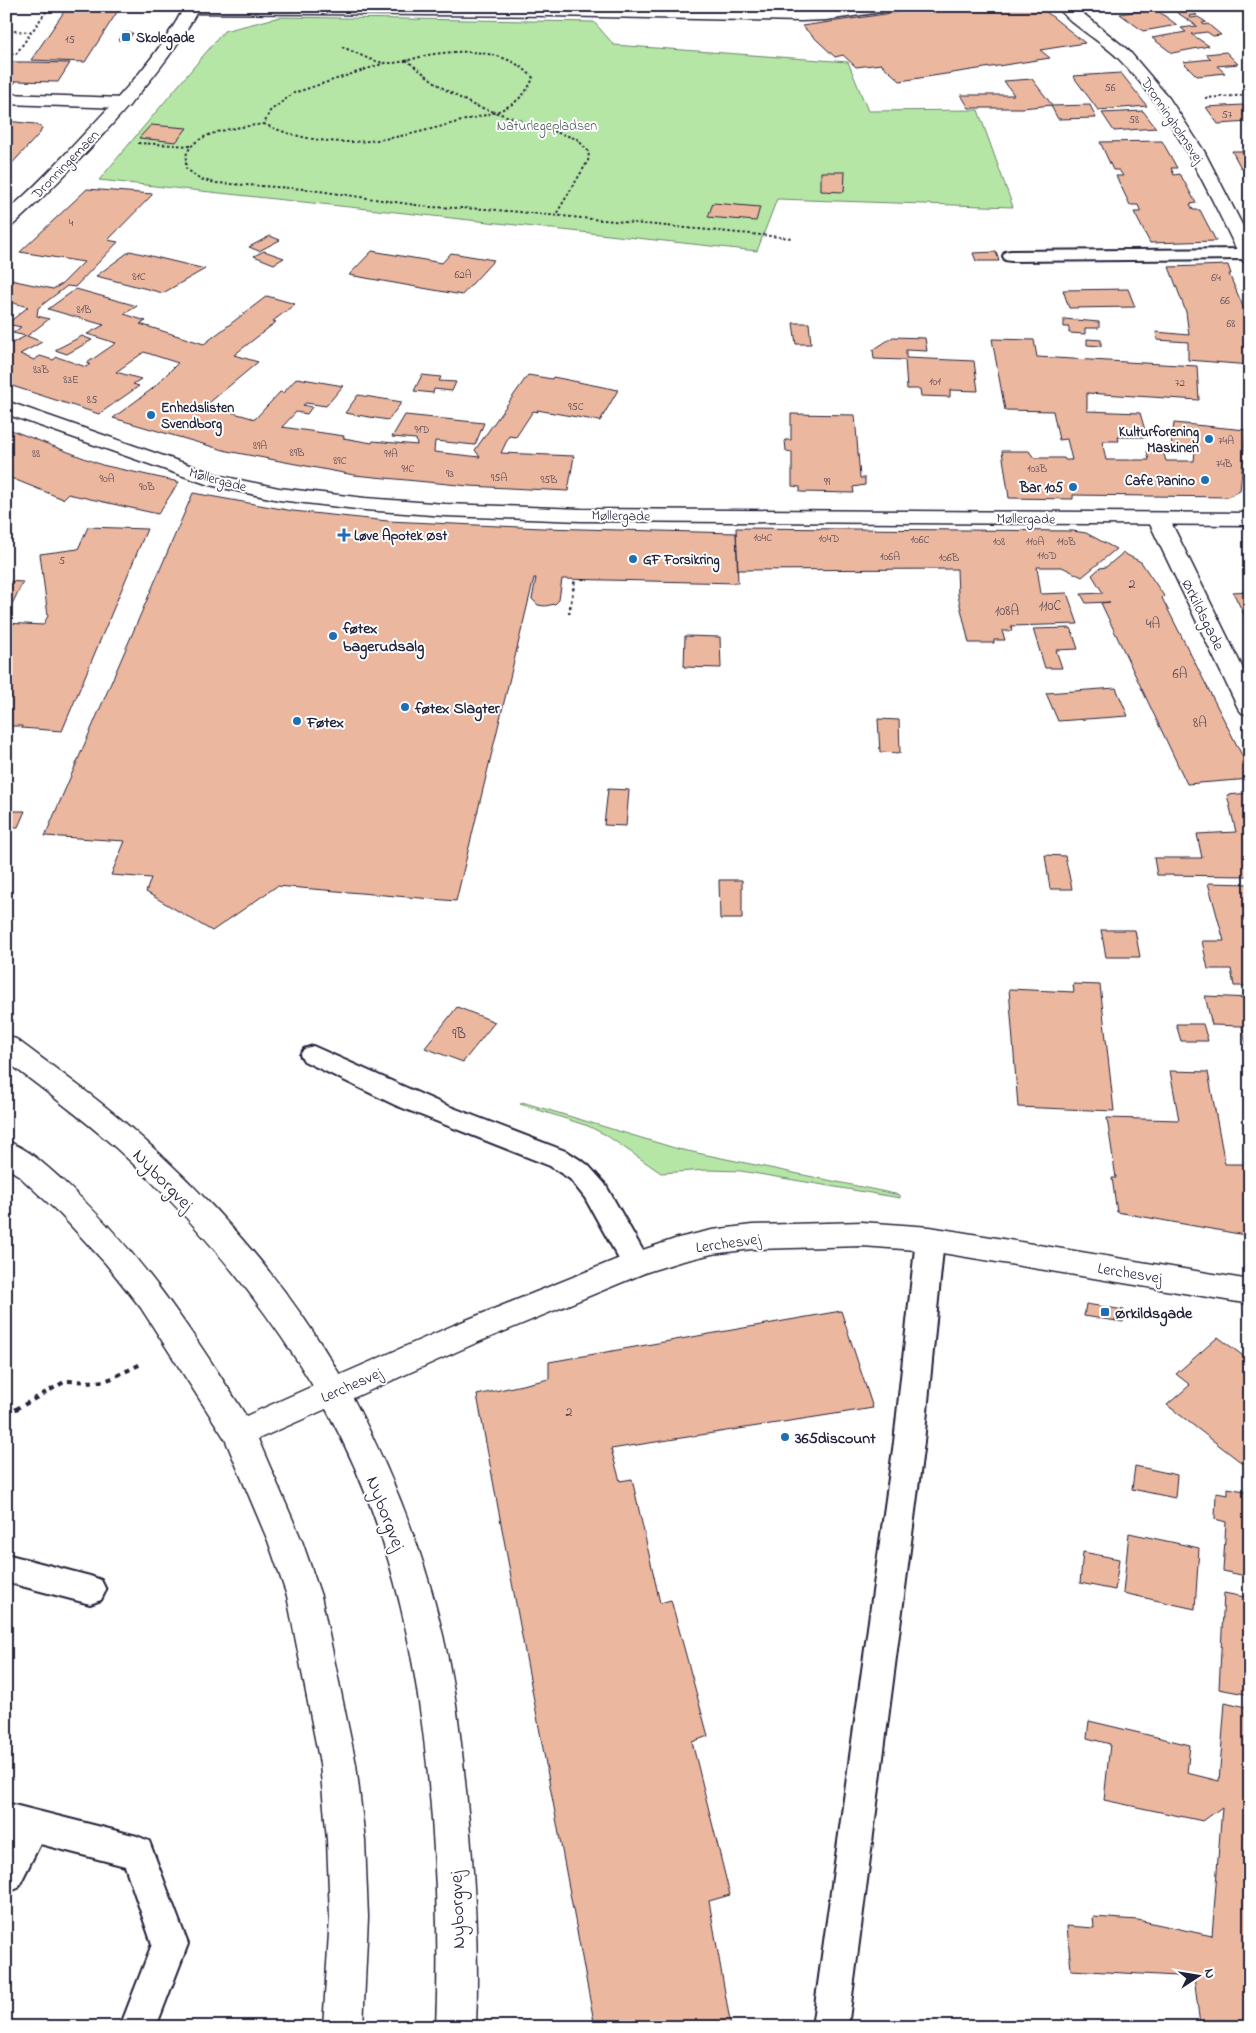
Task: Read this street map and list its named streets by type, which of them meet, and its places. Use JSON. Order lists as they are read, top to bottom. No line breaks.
{"streets":{"street":["Dronningholmsvej","Dronningemaen","Møllergade","Ørkildsgade","Nyborgvej","Lerchesvej"]},"crossings":[["Møllergade","Ørkildsgade"],["Nyborgvej","Lerchesvej"]],"parks":["Naturlegepladsen"],"places":{"transit":["Skolegade","Ørkildsgade"],"other":["Enhedslisten Svendborg","Kulturforening Maskinen","Cafe Panino","Bar 105","GF Forsikring","føtex bagerudsalg","føtex Slagter","Føtex","365discount"],"health":["Løve Apotek Øst"]},"house_numbers":["15","56","57","58","4","62A","81C","64","66","81B","68","83B","83E","101","72","85","95C","91D","74A","89A","89B","88","91A","89C","74B","91C","103B","93","95A","90A","95B","99","90B","104C","104D","106C","108","110A","110B","110D","106A","106B","5","2","110C","108A","4A","6A","8A","9B","2"],"north":"right"}
